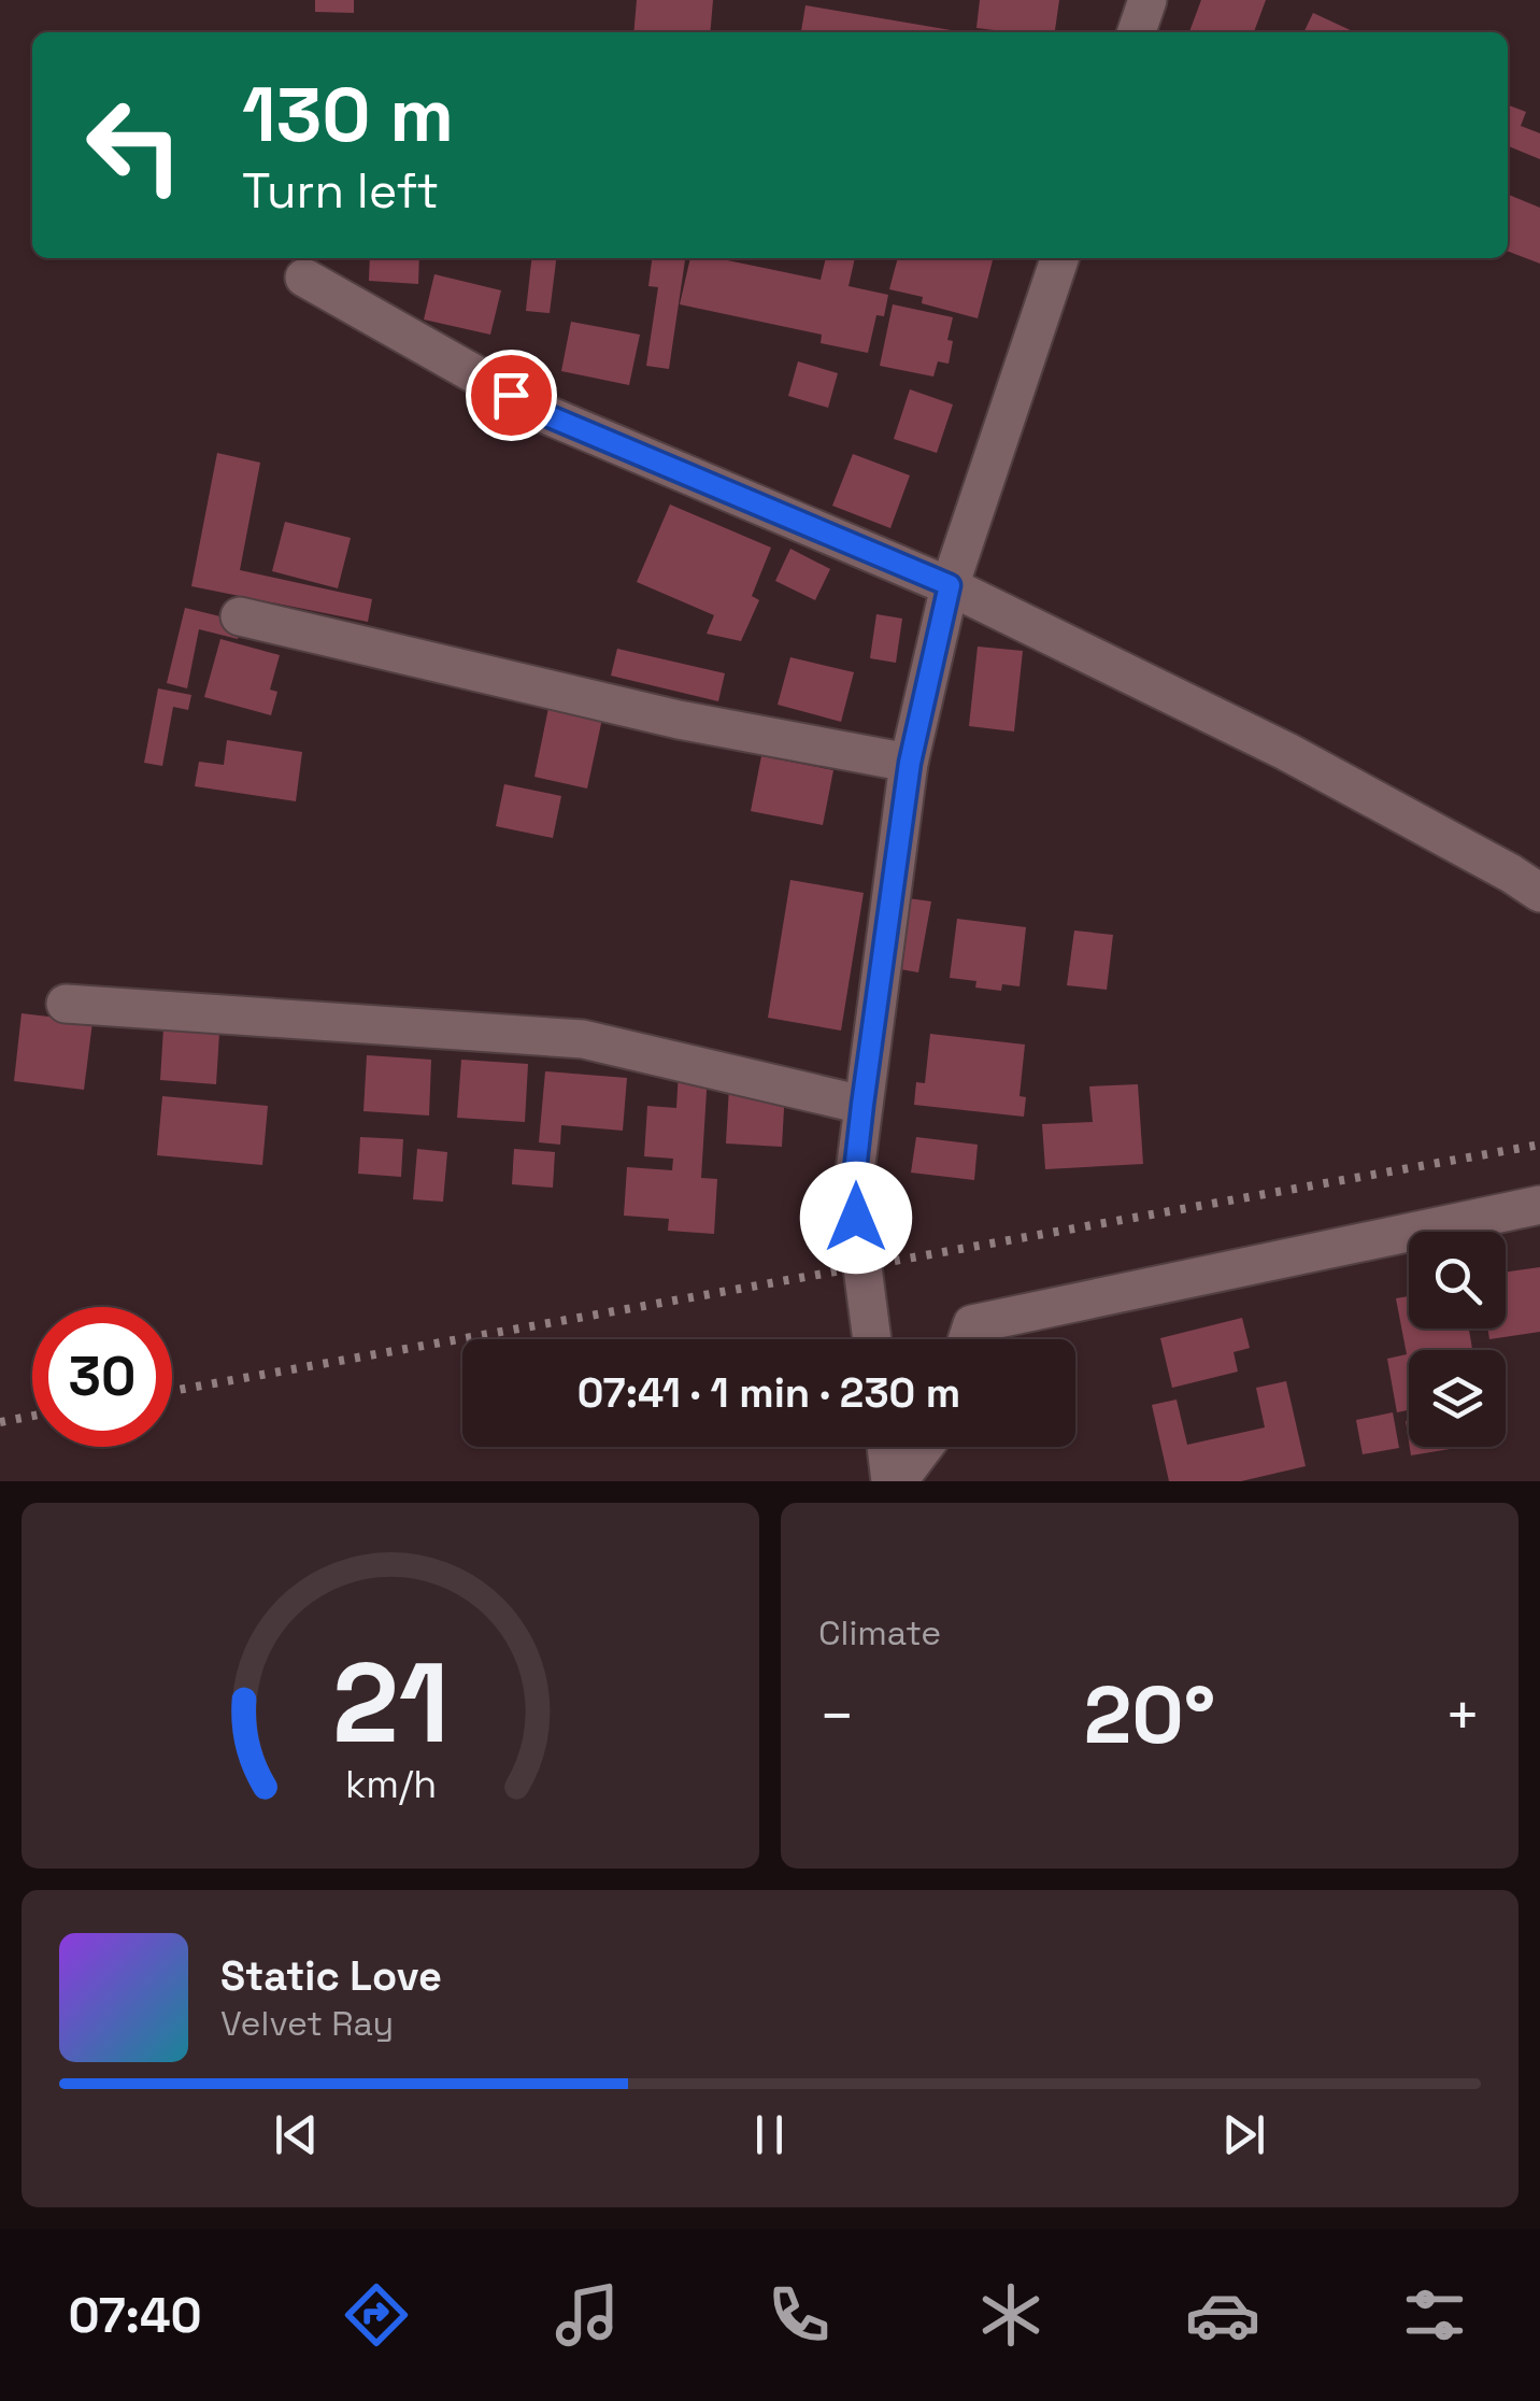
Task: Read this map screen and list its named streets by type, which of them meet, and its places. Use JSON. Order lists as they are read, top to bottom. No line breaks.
{"page":{"turn":["130 m","Turn left"],"limit":"30","trip":"07:41 · 1 min · 230 m","tile":"Climate","heat":["−","20°","+"],"song":["Static Love","Velvet Ray"],"tabs":"07:40","gauge":["21","km/h"]}}
